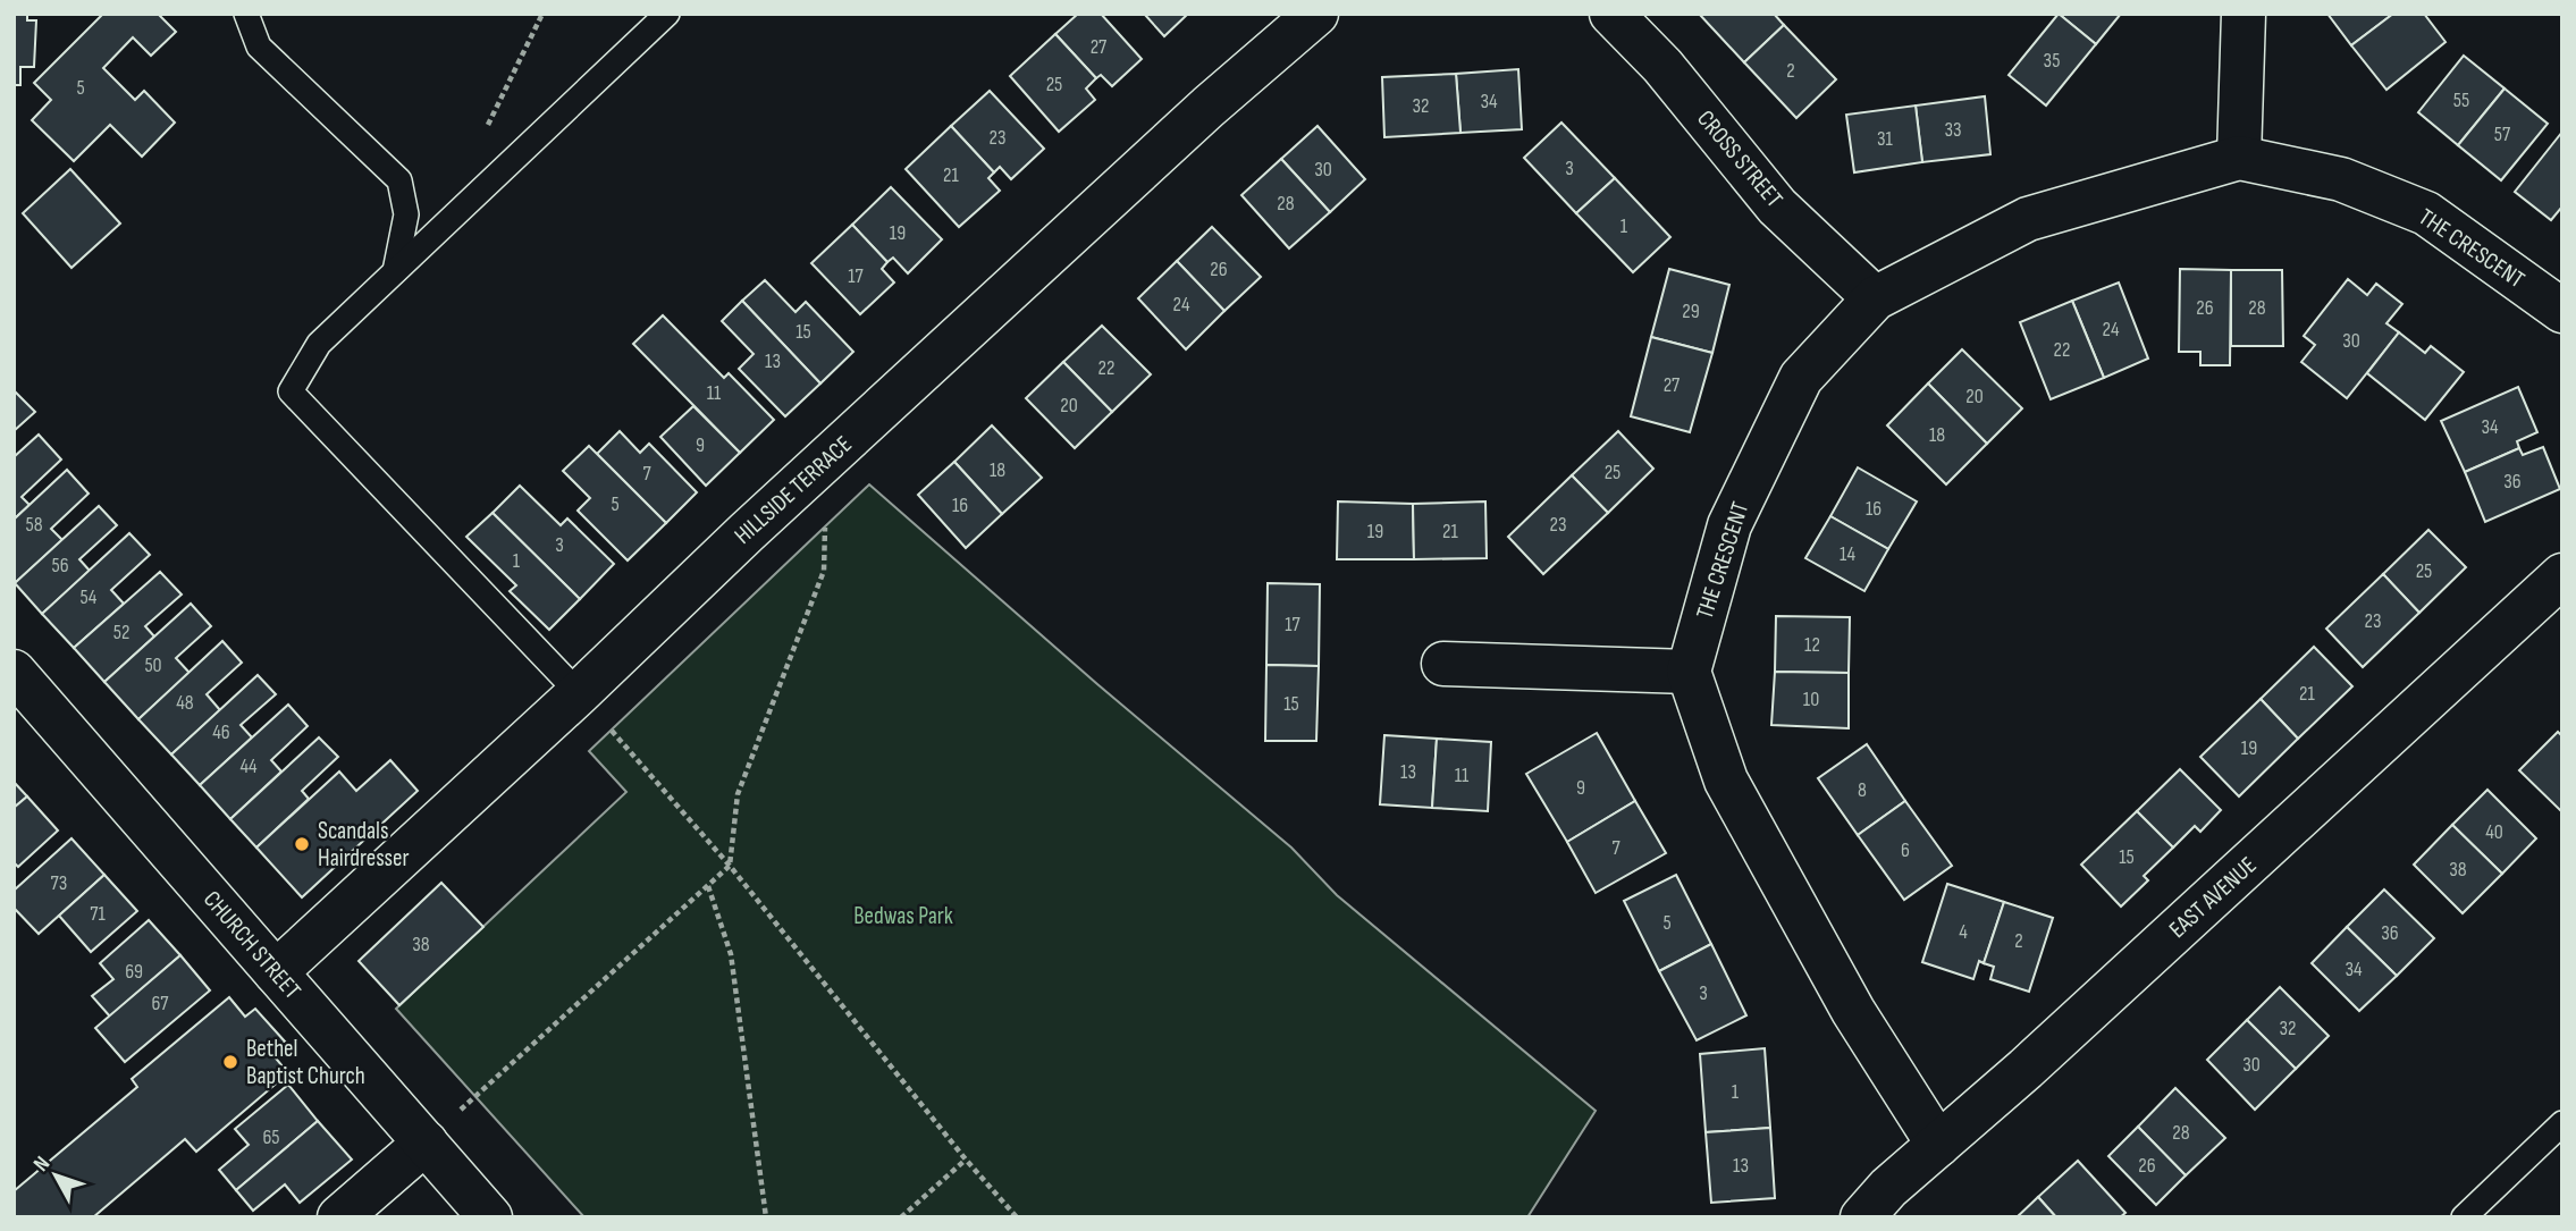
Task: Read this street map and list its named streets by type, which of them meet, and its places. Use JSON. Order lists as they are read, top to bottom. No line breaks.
{"streets":{"street":["CROSS STREET","THE CRESCENT","HILLSIDE TERRACE","EAST AVENUE","CHURCH STREET"]},"crossings":[["CROSS STREET","THE CRESCENT"],["HILLSIDE TERRACE","CHURCH STREET"]],"parks":["Bedwas Park"],"places":["Scandals Hairdresser","Bethel Baptist Church"],"house_numbers":["27","35","2","25","5","55","34","32","33","57","23","31","3","30","21","28","1","19","26","17","24","26","28","29","24","15","30","22","13","22","27","11","20","20","34","18","9","18","25","7","36","5","16","16","58","23","19","21","3","14","1","56","25","54","23","17","52","12","50","21","10","48","15","46","19","44","13","11","9","8","40","7","6","15","38","73","71","5","4","36","2","38","34","69","3","67","32","30","1","28","65","13","26"],"north":"top left"}
